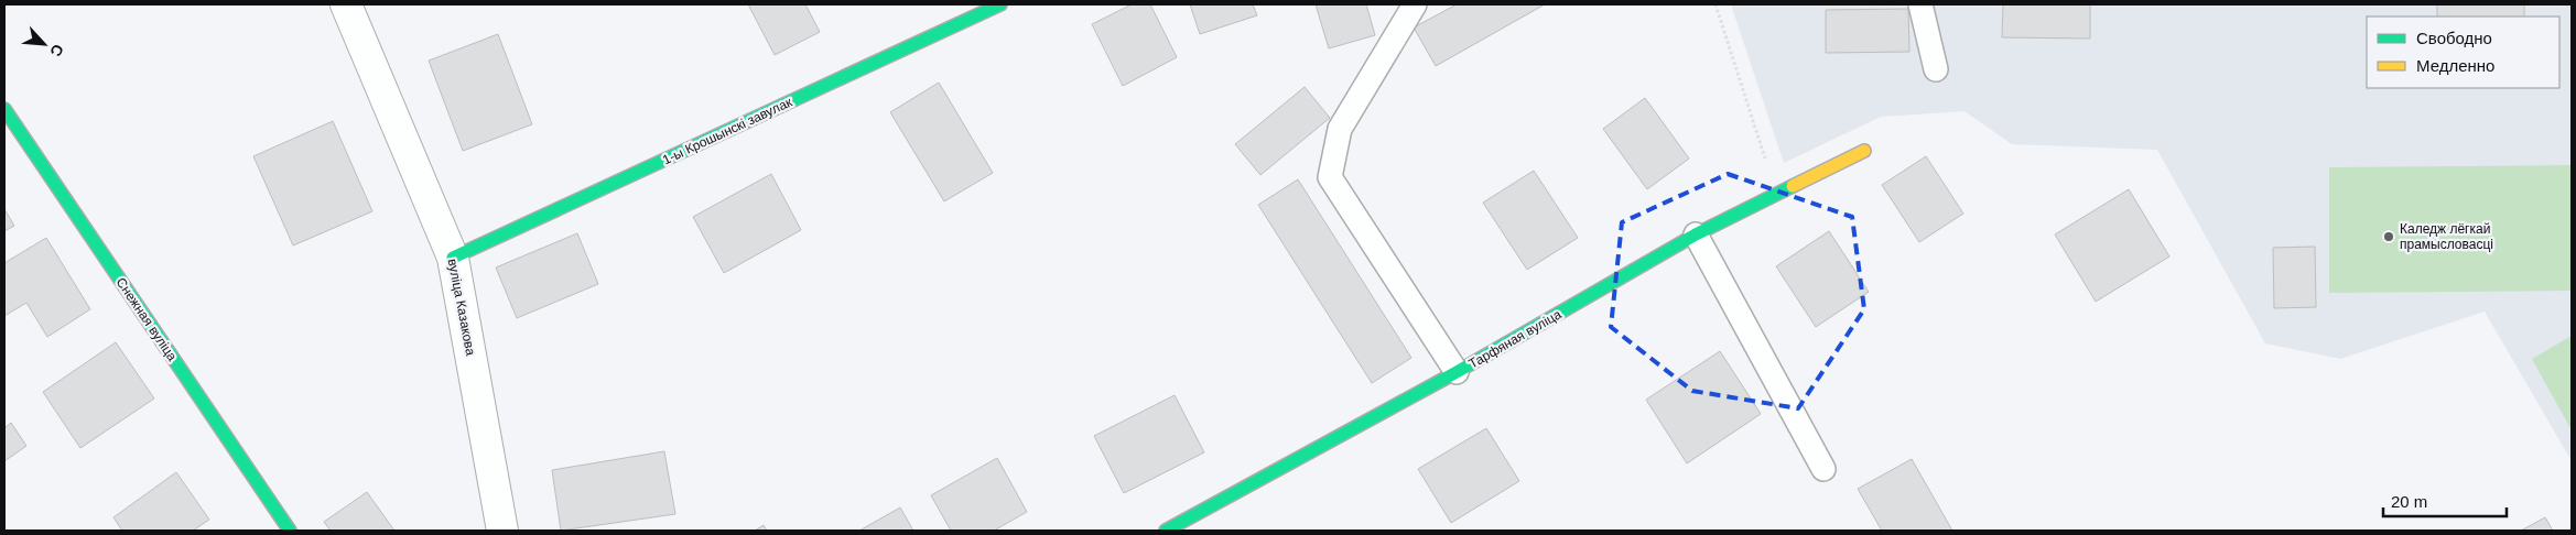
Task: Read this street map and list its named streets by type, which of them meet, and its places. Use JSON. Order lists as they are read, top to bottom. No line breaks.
{"streets":{"street":["1-ы Крошынскі завулак","вуліца Казакова","Снежная вуліца","Тарфяная вуліца"]},"crossings":[["1-ы Крошынскі завулак","вуліца Казакова"]],"places":["Каледж лёгкай прамысловасці"],"legend":["Свободно","Медленно"],"scale_bar":"20 m","north":"bottom right"}
